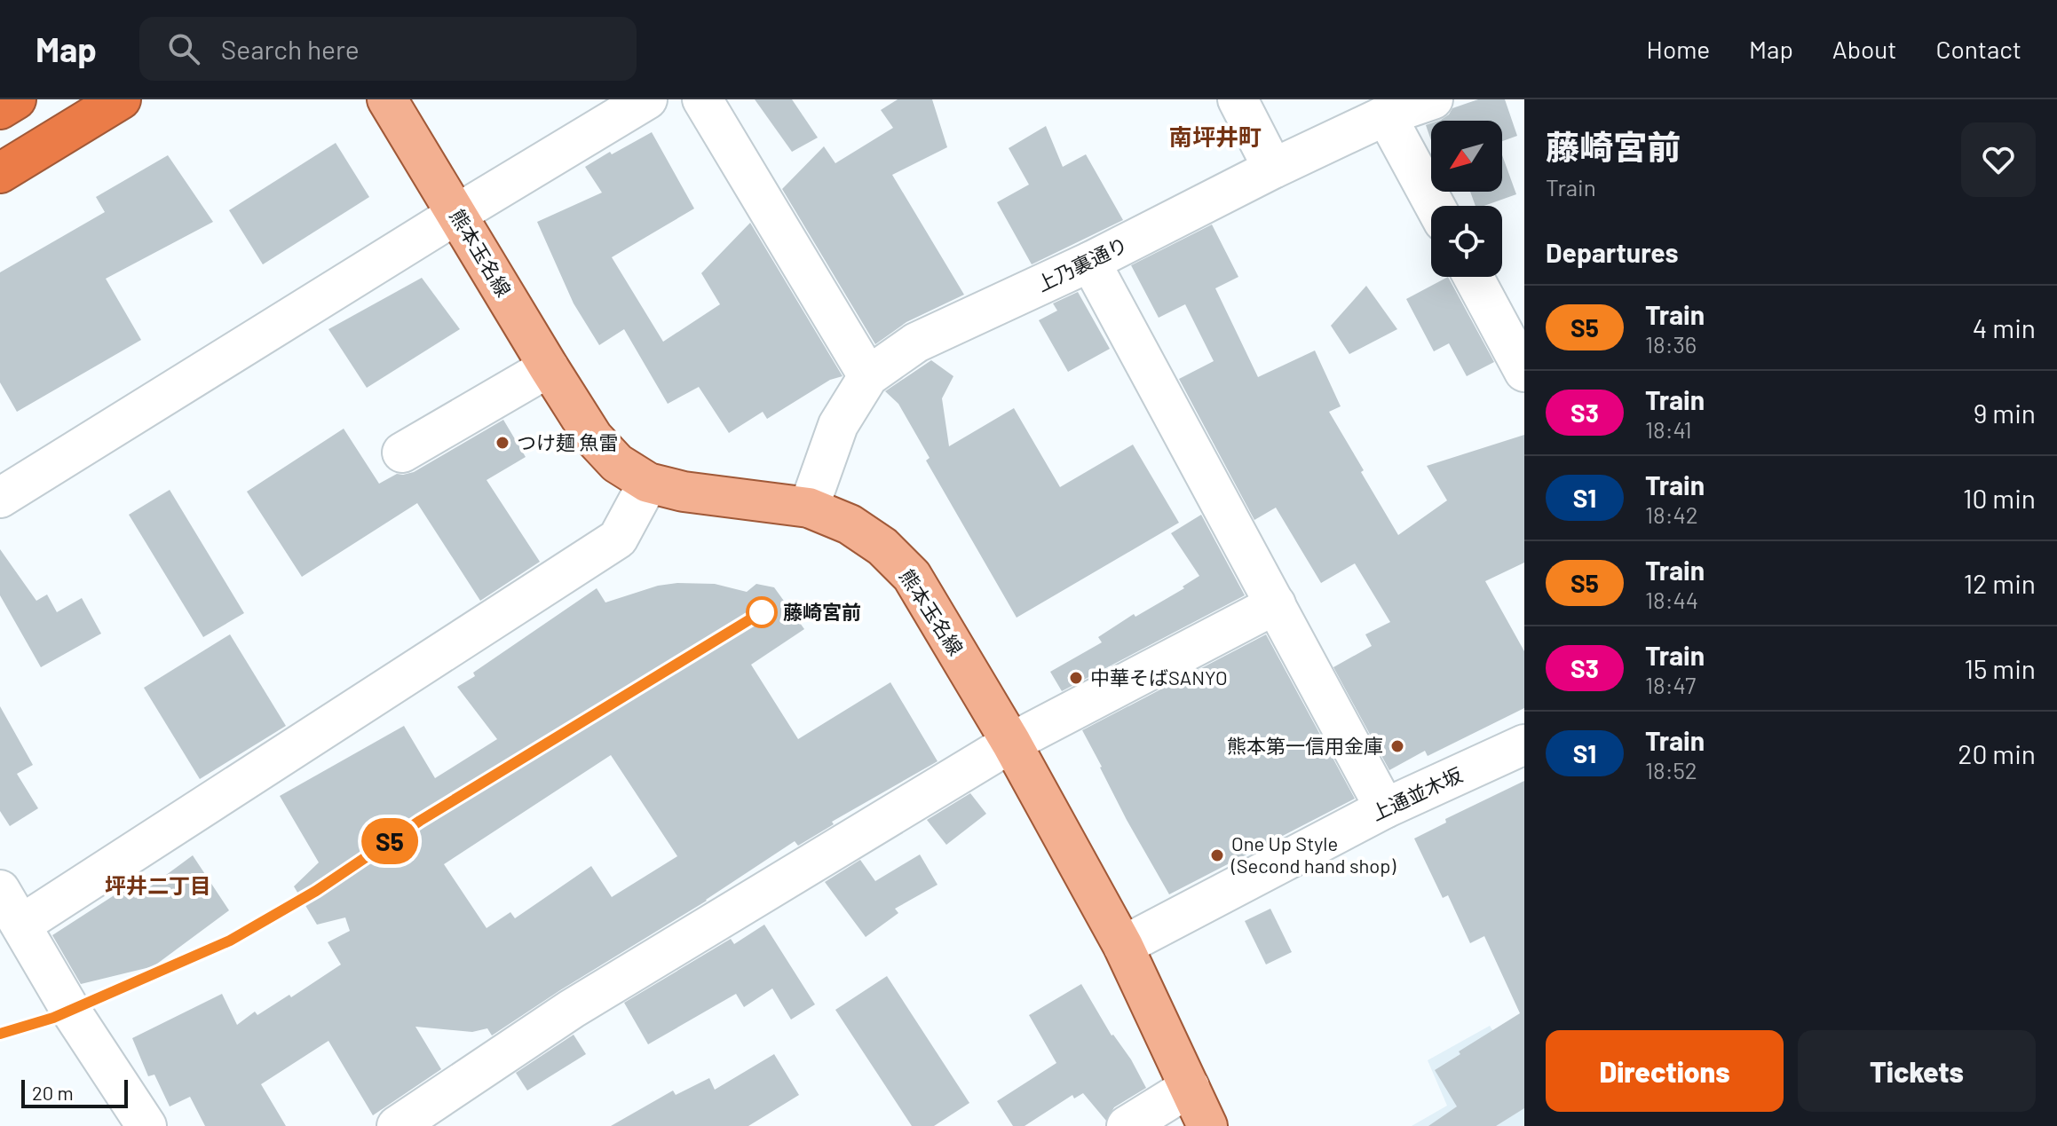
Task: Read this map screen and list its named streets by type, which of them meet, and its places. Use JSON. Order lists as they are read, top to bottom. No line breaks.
{"streets":{"main road":["熊本玉名線"],"street":["上乃裏通り","上通並木坂"]},"crossings":[["熊本玉名線","上乃裏通り"],["熊本玉名線","上通並木坂"]],"districts":["南坪井町","坪井二丁目"],"places":["つけ麺 魚雷","藤崎宮前","中華そばSANYO","熊本第一信用金庫","One Up Style (Second hand shop)"],"scale_bar":"20 m","north":"bottom left","page":{"header":"Map","search":"Search here","nav":["Home","Map","About","Contact"],"on_map":"S5","heading":[["藤崎宮前","Train"],"Departures"],"list":[{"mark":"S5","name":"Train","note":"18:36","value":"4 min"},{"mark":"S3","name":"Train","note":"18:41","value":"9 min"},{"mark":"S1","name":"Train","note":"18:42","value":"10 min"},{"mark":"S5","name":"Train","note":"18:44","value":"12 min"},{"mark":"S3","name":"Train","note":"18:47","value":"15 min"},{"mark":"S1","name":"Train","note":"18:52","value":"20 min"}],"buttons":["Directions","Tickets"],"scale":"20 m"}}
